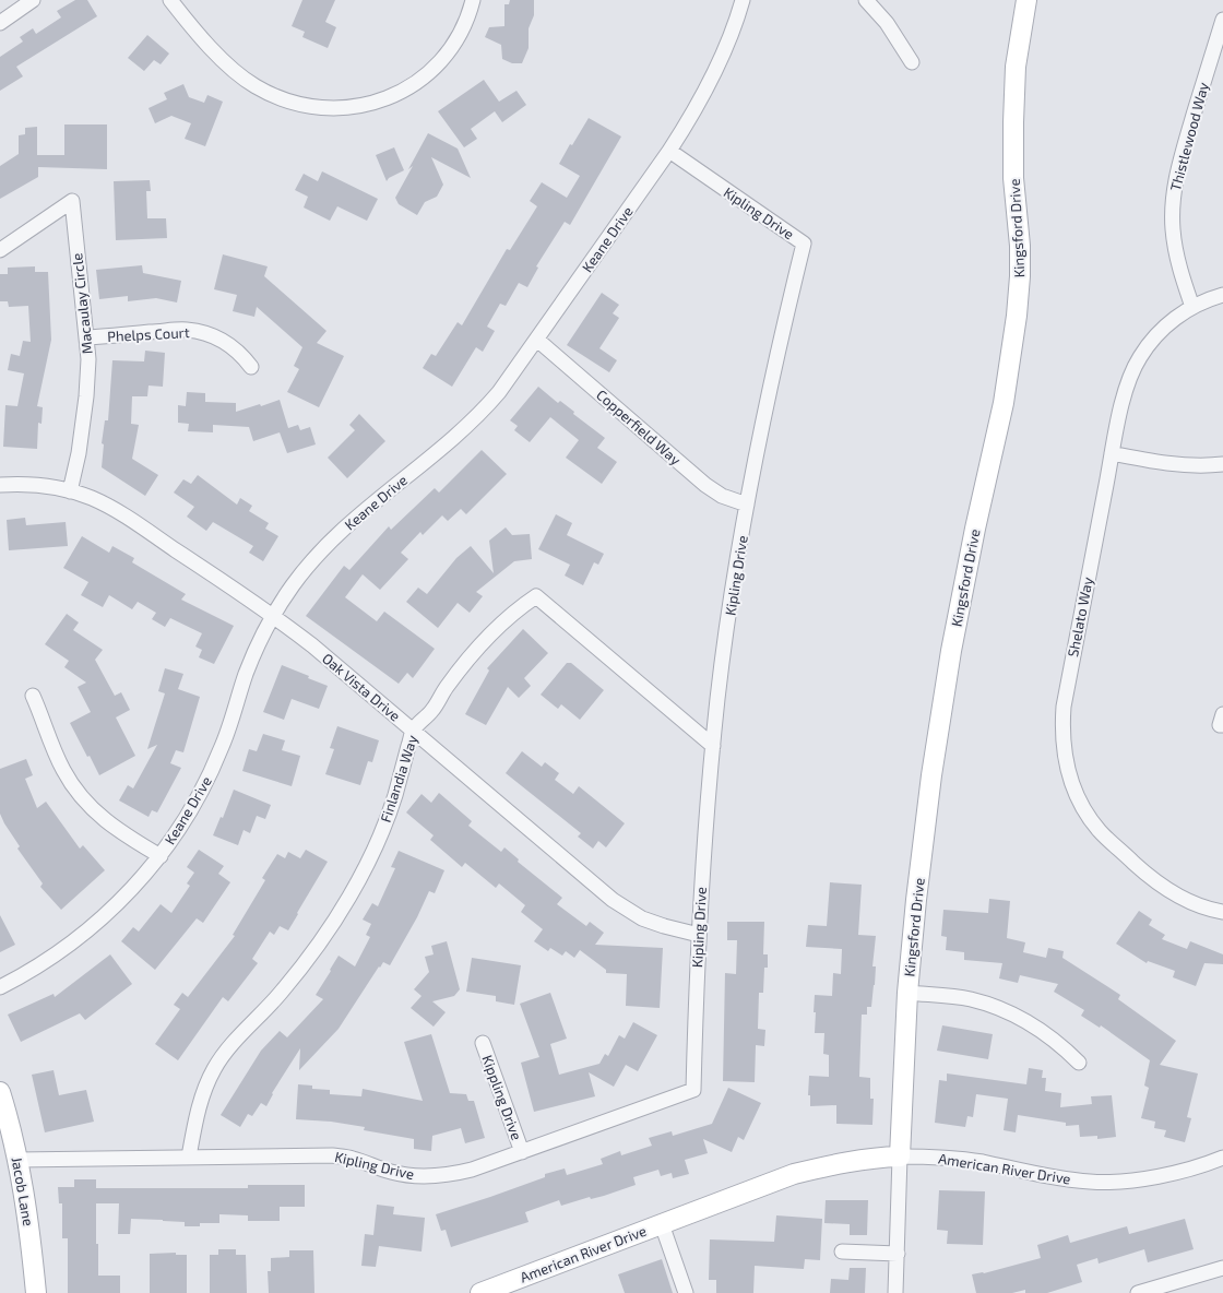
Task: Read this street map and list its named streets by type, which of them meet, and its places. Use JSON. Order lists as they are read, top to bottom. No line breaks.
{"streets":{"street":["Thistlewood Way","Kipling Drive","Kingsford Drive","Keane Drive","Macaulay Circle","Phelps Court","Copperfield Way","Shelato Way","Oak Vista Drive","Finlandia Way","Kippling Drive","American River Drive","Jacob Lane"]},"crossings":[["Thistlewood Way","Shelato Way"],["Kipling Drive","Keane Drive"],["Kipling Drive","Copperfield Way"],["Kipling Drive","Oak Vista Drive"],["Kipling Drive","Finlandia Way"],["Kipling Drive","Kippling Drive"],["Kipling Drive","Jacob Lane"],["Kingsford Drive","American River Drive"],["Keane Drive","Copperfield Way"],["Keane Drive","Oak Vista Drive"],["Macaulay Circle","Phelps Court"],["Macaulay Circle","Oak Vista Drive"],["Oak Vista Drive","Finlandia Way"]]}
